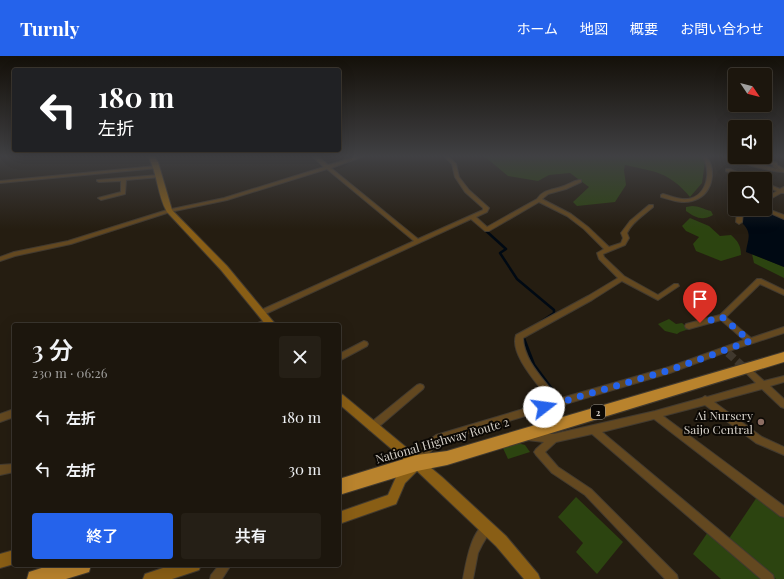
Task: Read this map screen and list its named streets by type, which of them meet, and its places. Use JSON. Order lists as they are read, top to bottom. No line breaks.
{"streets":{"highway":["2","National Highway Route 2"]},"places":["Ai Nursery Saijo Central"],"north":"bottom right","page":{"header":"Turnly","nav":["ホーム","地図","概要","お問い合わせ"],"turn":["180 m","左折"],"heading":["3 分","230 m · 06:26"],"list":[{"name":"左折","value":"180 m"},{"name":"左折","value":"30 m"}],"buttons":["終了","共有"]}}
